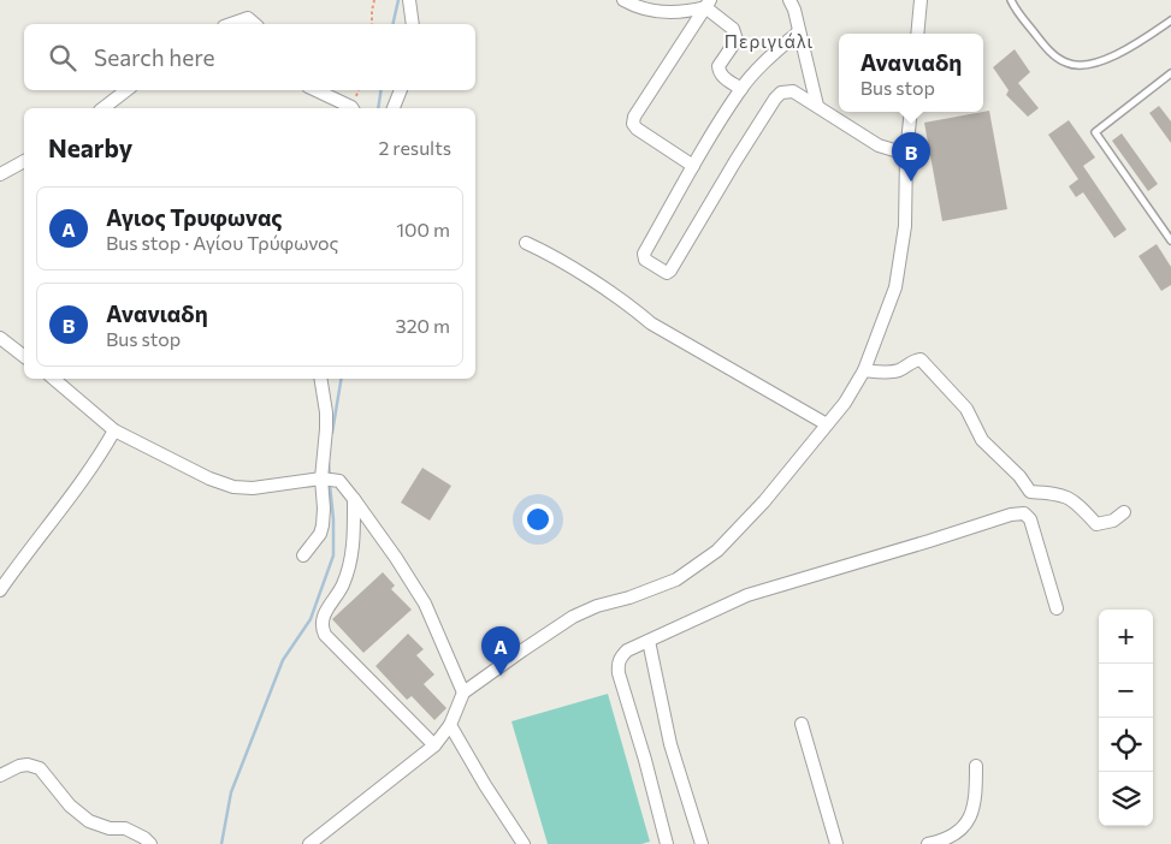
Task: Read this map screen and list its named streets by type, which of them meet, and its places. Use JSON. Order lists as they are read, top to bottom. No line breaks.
{"districts":["Περιγιάλι"],"page":{"search":"Search here","popup":["Ανανιαδη","Bus stop"],"heading":["Nearby","2 results"],"pins":["B","A"],"list":[{"mark":"A","name":"Αγιος Τρυφωνας","note":"Bus stop · Αγίου Τρύφωνος","value":"100 m"},{"mark":"B","name":"Ανανιαδη","note":"Bus stop","value":"320 m"}],"map_buttons":["+","−"]}}
